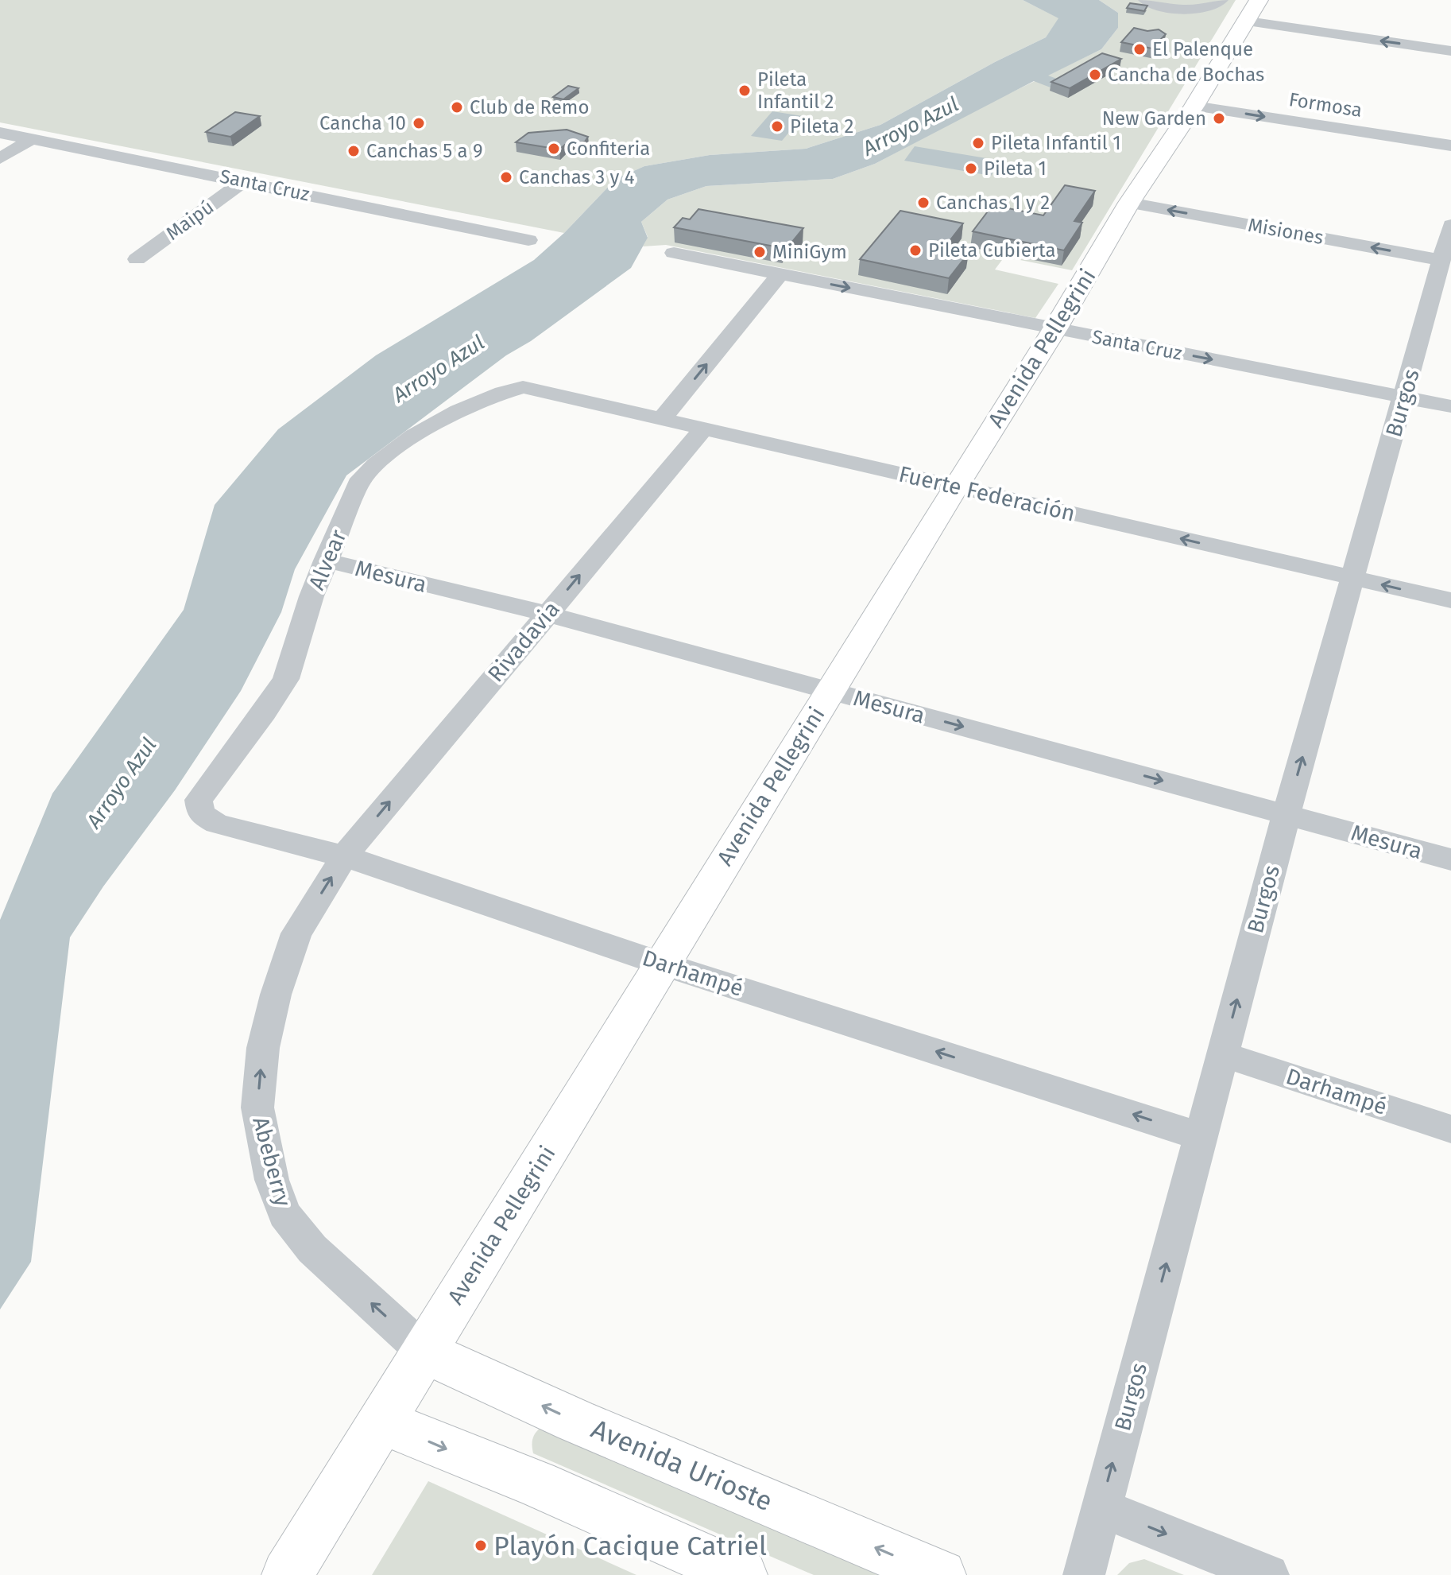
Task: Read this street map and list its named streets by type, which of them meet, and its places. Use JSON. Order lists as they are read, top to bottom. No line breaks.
{"streets":{"main road":["Avenida Pellegrini","Avenida Urioste"],"street":["Formosa","Santa Cruz","Maipú","Misiones","Burgos","Fuerte Federación","Alvear","Mesura","Rivadavia","Darhampé","Abeberry"]},"crossings":[["Formosa","Avenida Pellegrini"],["Santa Cruz","Maipú"],["Santa Cruz","Avenida Pellegrini"],["Santa Cruz","Burgos"],["Misiones","Avenida Pellegrini"],["Misiones","Burgos"],["Avenida Pellegrini","Fuerte Federación"],["Avenida Pellegrini","Mesura"],["Avenida Pellegrini","Darhampé"],["Avenida Pellegrini","Abeberry"],["Avenida Pellegrini","Avenida Urioste"],["Burgos","Fuerte Federación"],["Burgos","Mesura"],["Burgos","Darhampé"],["Fuerte Federación","Alvear"],["Fuerte Federación","Rivadavia"],["Alvear","Mesura"],["Alvear","Darhampé"],["Mesura","Rivadavia"],["Rivadavia","Darhampé"],["Rivadavia","Abeberry"],["Darhampé","Abeberry"],["Abeberry","Avenida Urioste"]],"one_way":["Santa Cruz","Burgos","Fuerte Federación","Mesura","Rivadavia","Darhampé","Abeberry"],"water":["Arroyo Azul"],"places":["El Palenque","Cancha de Bochas","Pileta Infantil 2","Club de Remo","New Garden","Cancha 10","Pileta 2","Pileta Infantil 1","Confiteria","Canchas 5 a 9","Pileta 1","Canchas 3 y 4","Canchas 1 y 2","Pileta Cubierta","MiniGym","Playón Cacique Catriel"]}
